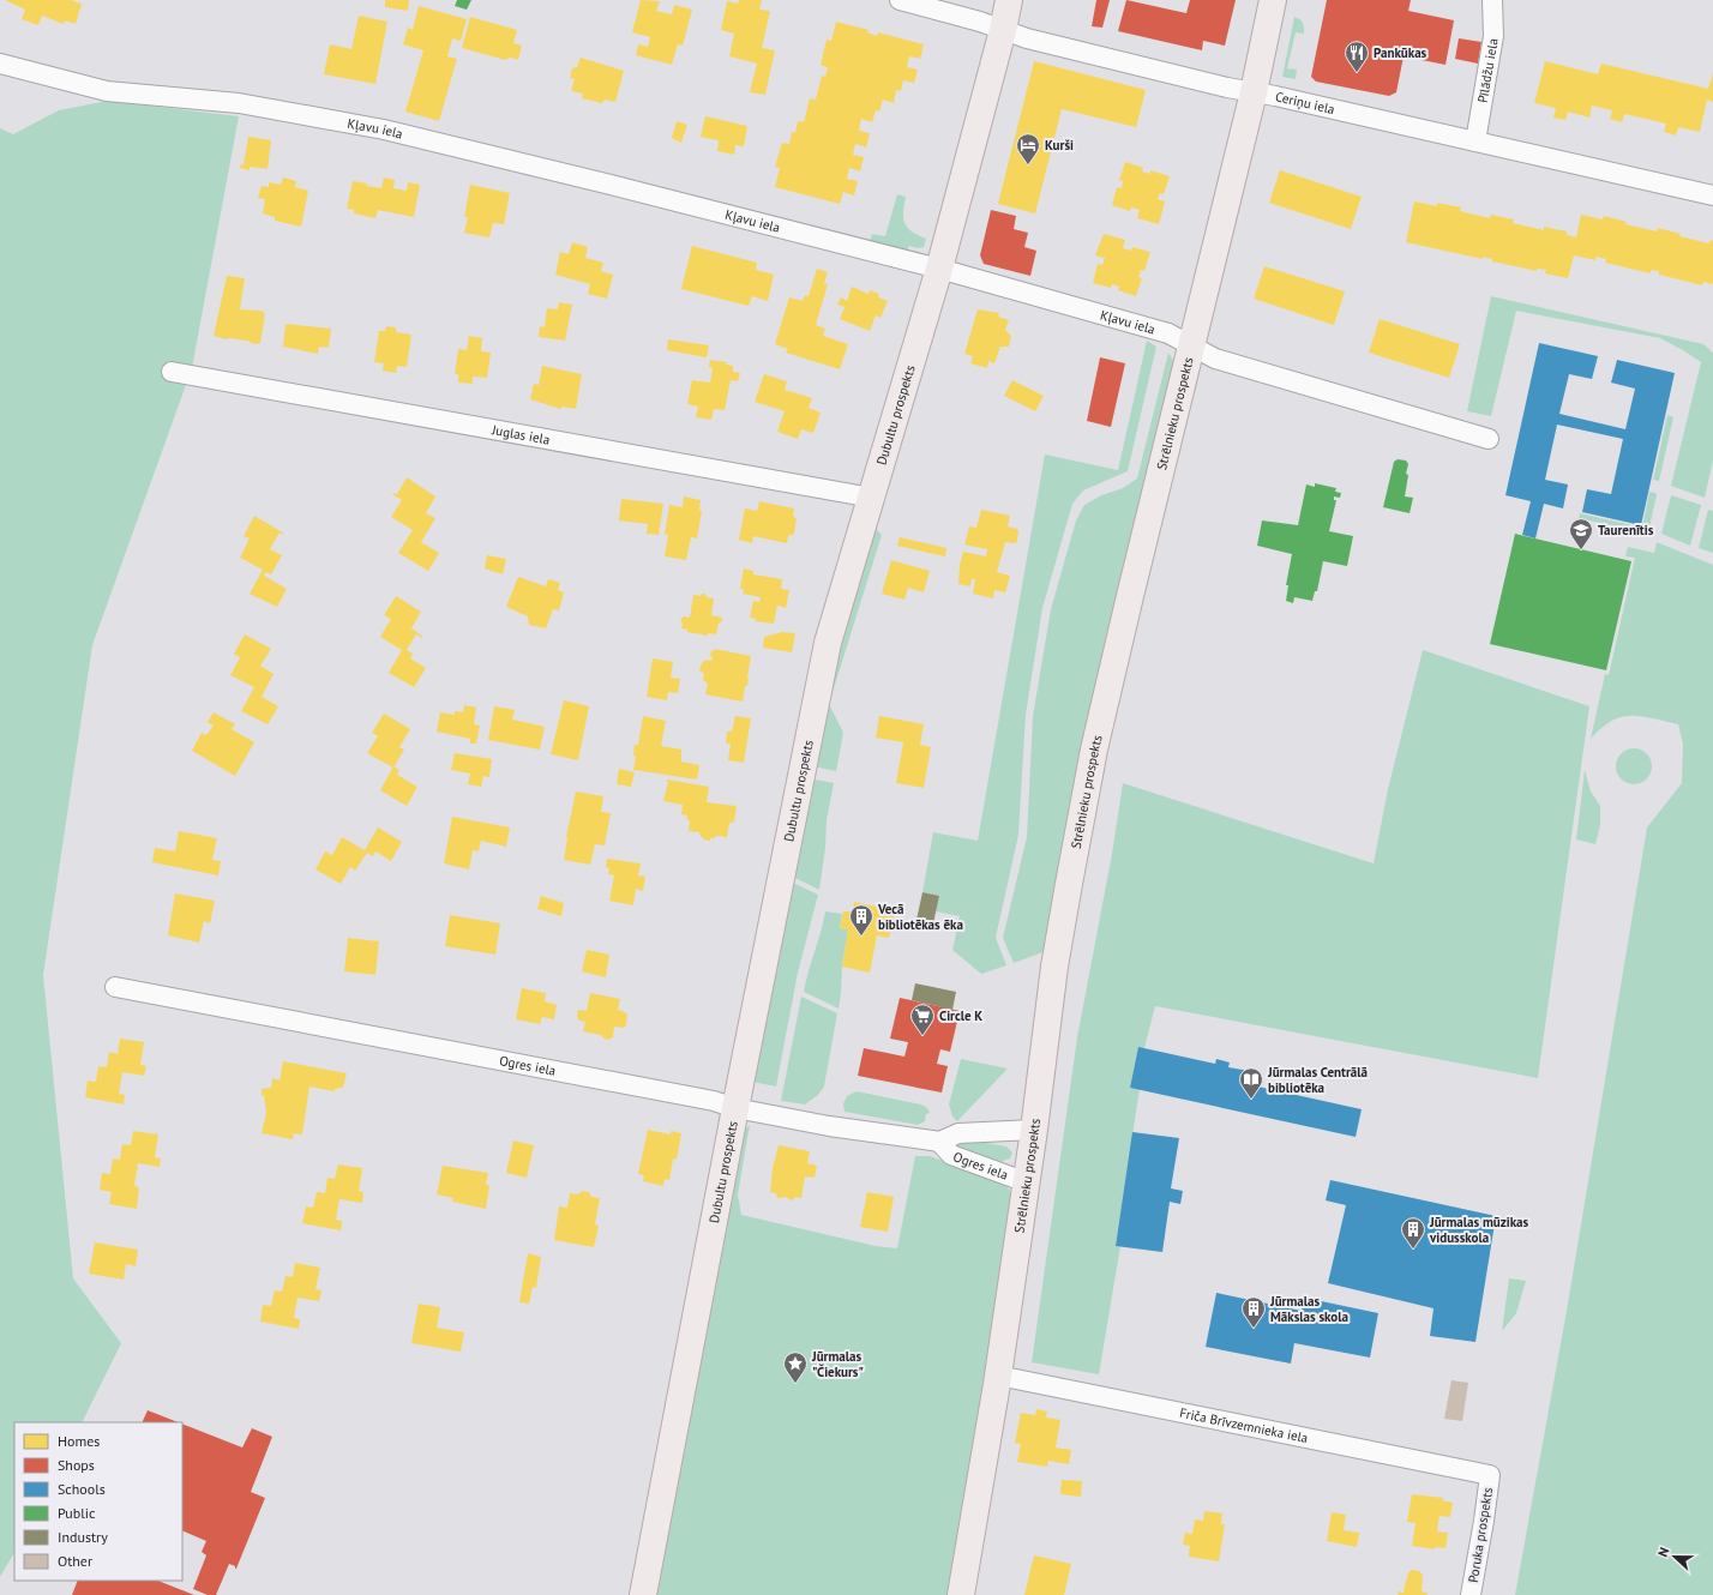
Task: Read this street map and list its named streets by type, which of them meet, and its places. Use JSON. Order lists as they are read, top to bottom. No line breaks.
{"streets":{"main road":["Strēlnieku prospekts","Dubultu prospekts"],"street":["Pīlādžu iela","Ceriņu iela","Kļavu iela","Juglas iela","Ogres iela","Friča Brīvzemnieka iela","Poruka prospekts"]},"crossings":[["Pīlādžu iela","Ceriņu iela"],["Ceriņu iela","Strēlnieku prospekts"],["Ceriņu iela","Dubultu prospekts"],["Kļavu iela","Strēlnieku prospekts"],["Kļavu iela","Dubultu prospekts"],["Strēlnieku prospekts","Ogres iela"],["Strēlnieku prospekts","Friča Brīvzemnieka iela"],["Dubultu prospekts","Juglas iela"],["Dubultu prospekts","Ogres iela"],["Friča Brīvzemnieka iela","Poruka prospekts"]],"places":{"restaurant":["Pankūkas"],"hotel":["Kurši"],"school or university":["Taurenītis"],"building":["Vecā bibliotēkas ēka","Jūrmalas mūzikas vidusskola","Jūrmalas Mākslas skola"],"supermarket":["Circle K"],"library":["Jūrmalas Centrālā bibliotēka"],"place":["Jūrmalas \"Čiekurs\""]},"legend":["Homes","Shops","Schools","Public","Industry","Other"],"north":"left"}
